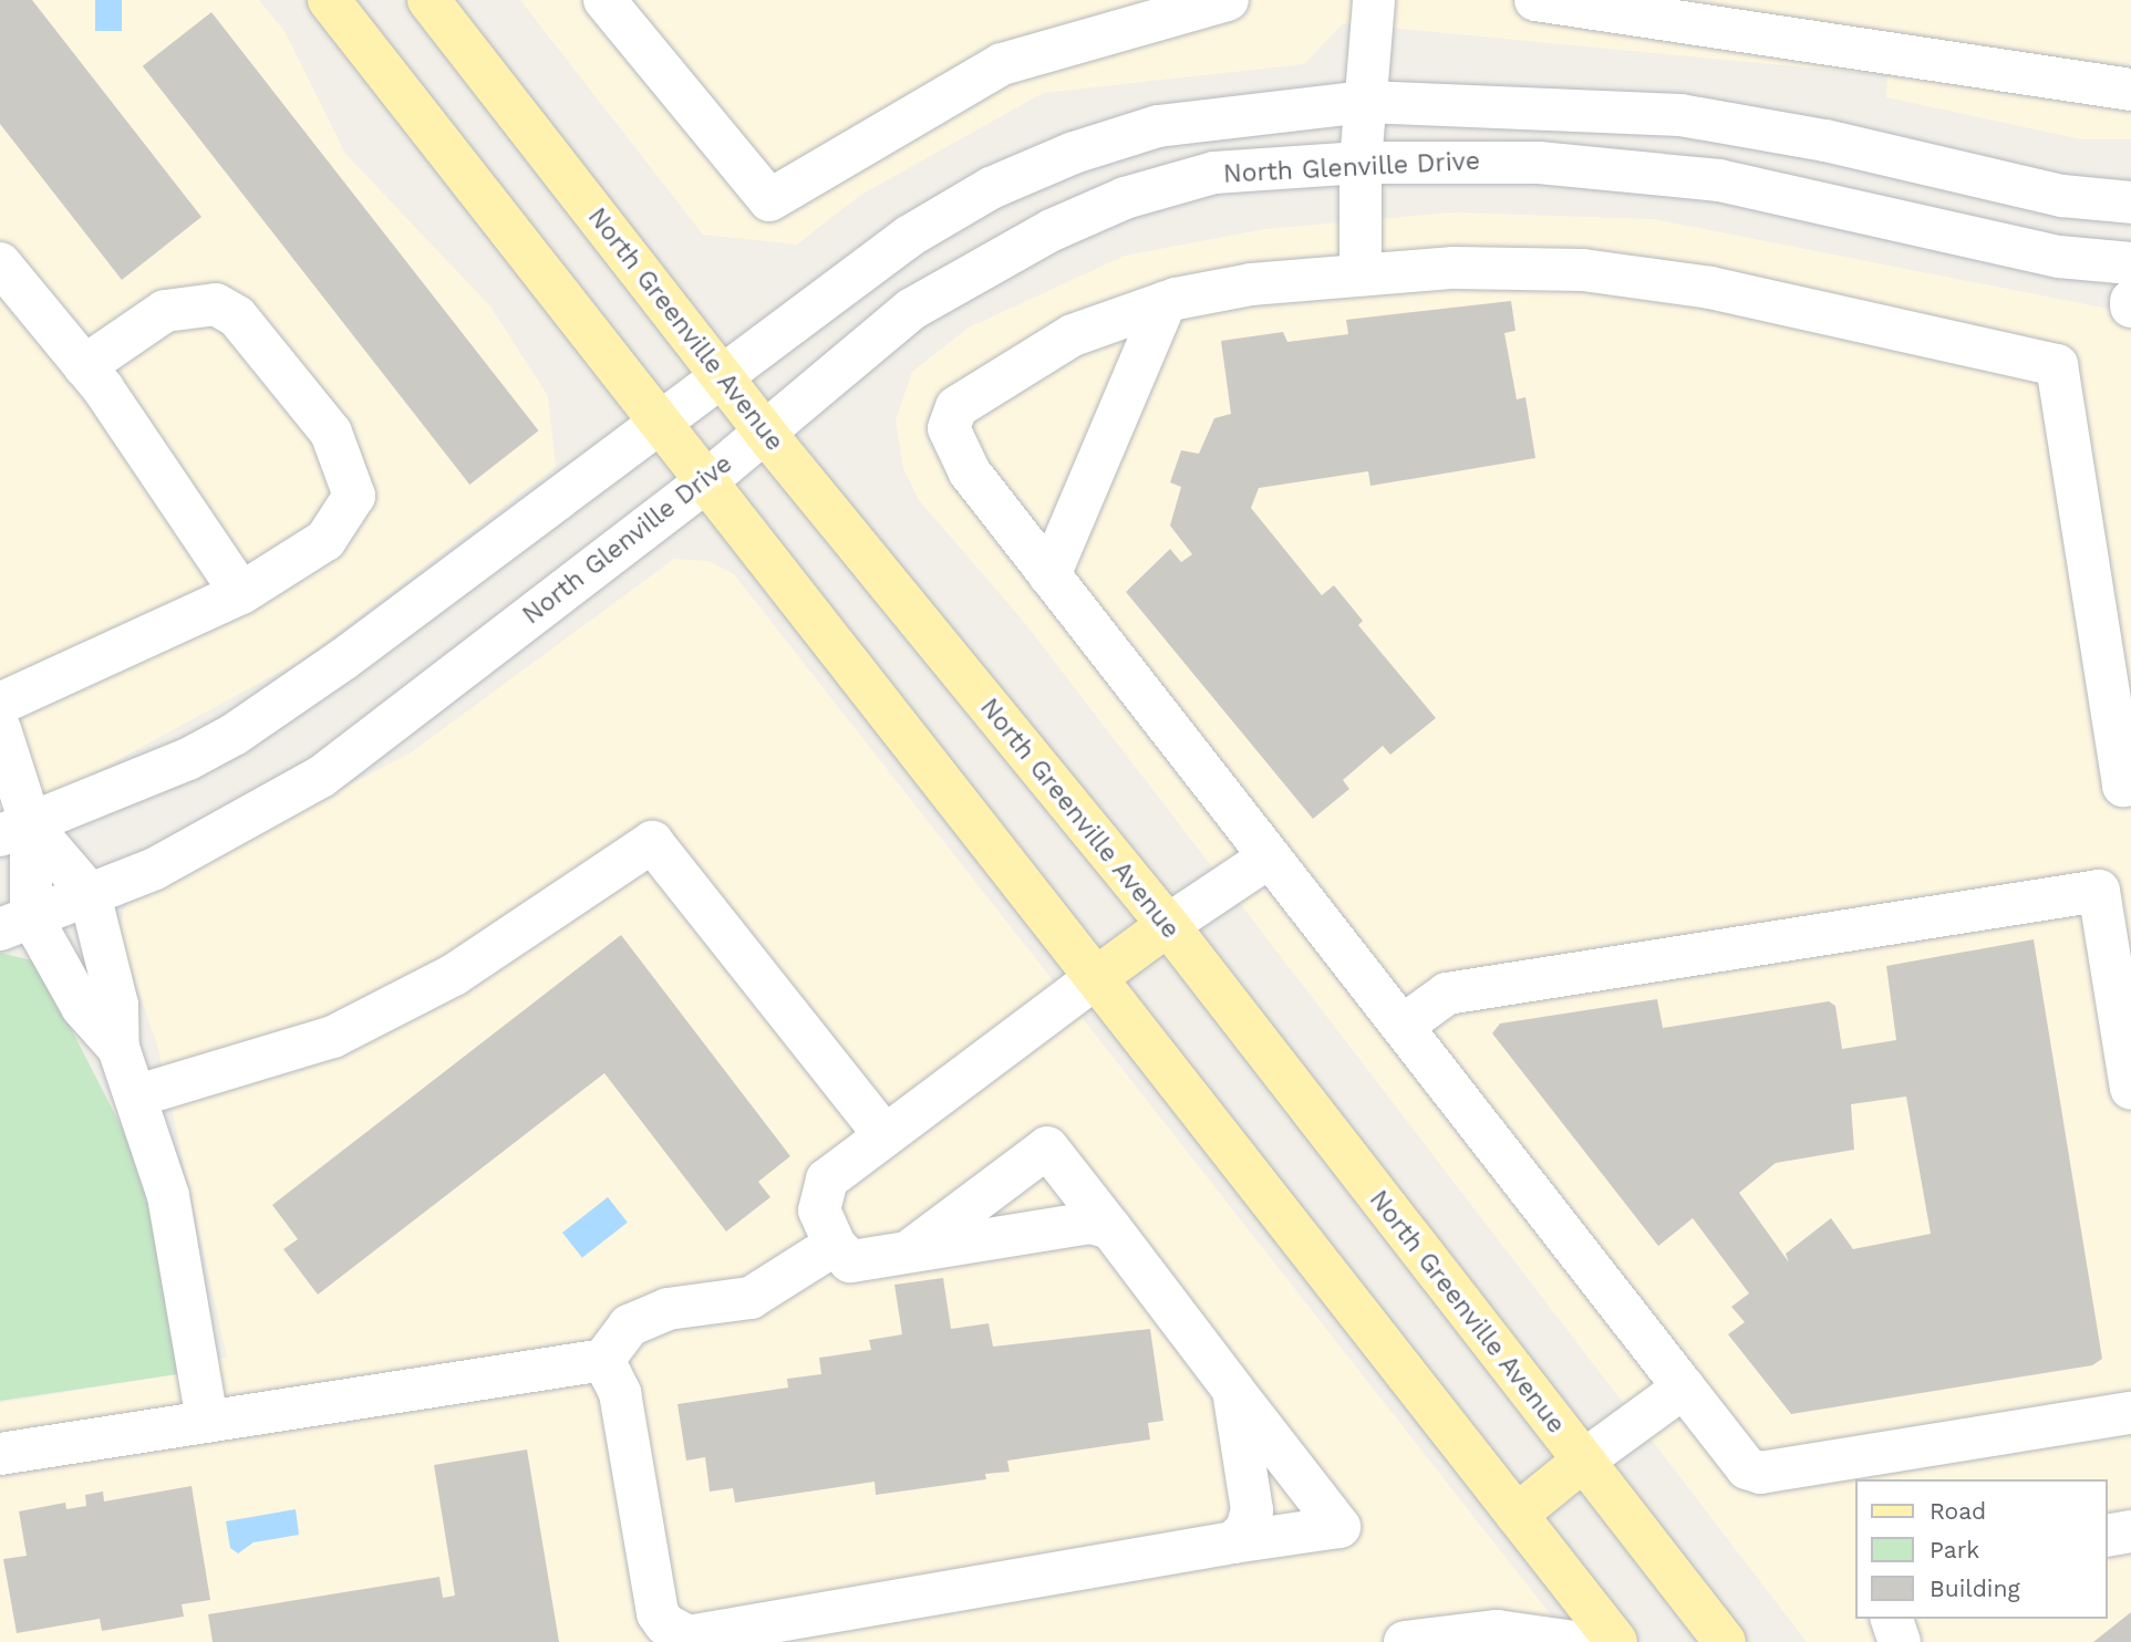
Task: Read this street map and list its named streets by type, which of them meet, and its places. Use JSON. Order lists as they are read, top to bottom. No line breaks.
{"streets":{"main road":["North Greenville Avenue"],"street":["North Glenville Drive"]},"crossings":[["North Glenville Drive","North Greenville Avenue"]],"legend":["Road","Park","Building"]}
